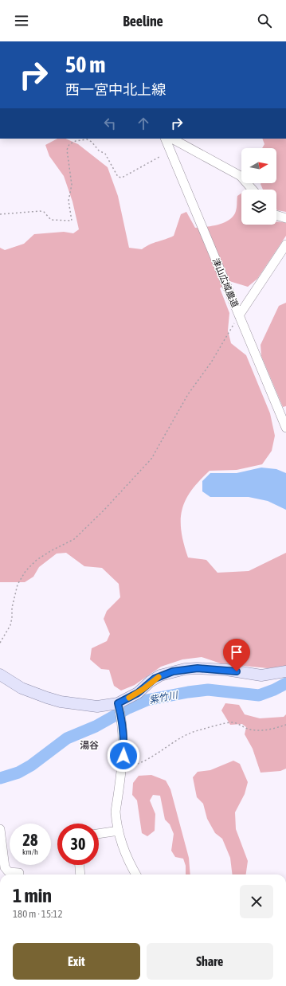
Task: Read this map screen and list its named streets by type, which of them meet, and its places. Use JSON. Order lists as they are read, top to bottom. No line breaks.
{"streets":{"street":["津山広域農道"]},"districts":["湯谷"],"water":["紫竹川"],"north":"right","page":{"header":"Beeline","turn":["50 m","西一宮中北上線"],"speed":"28 km/h","limit":"30","heading":["1 min","180 m · 15:12"],"buttons":["Exit","Share"]}}
